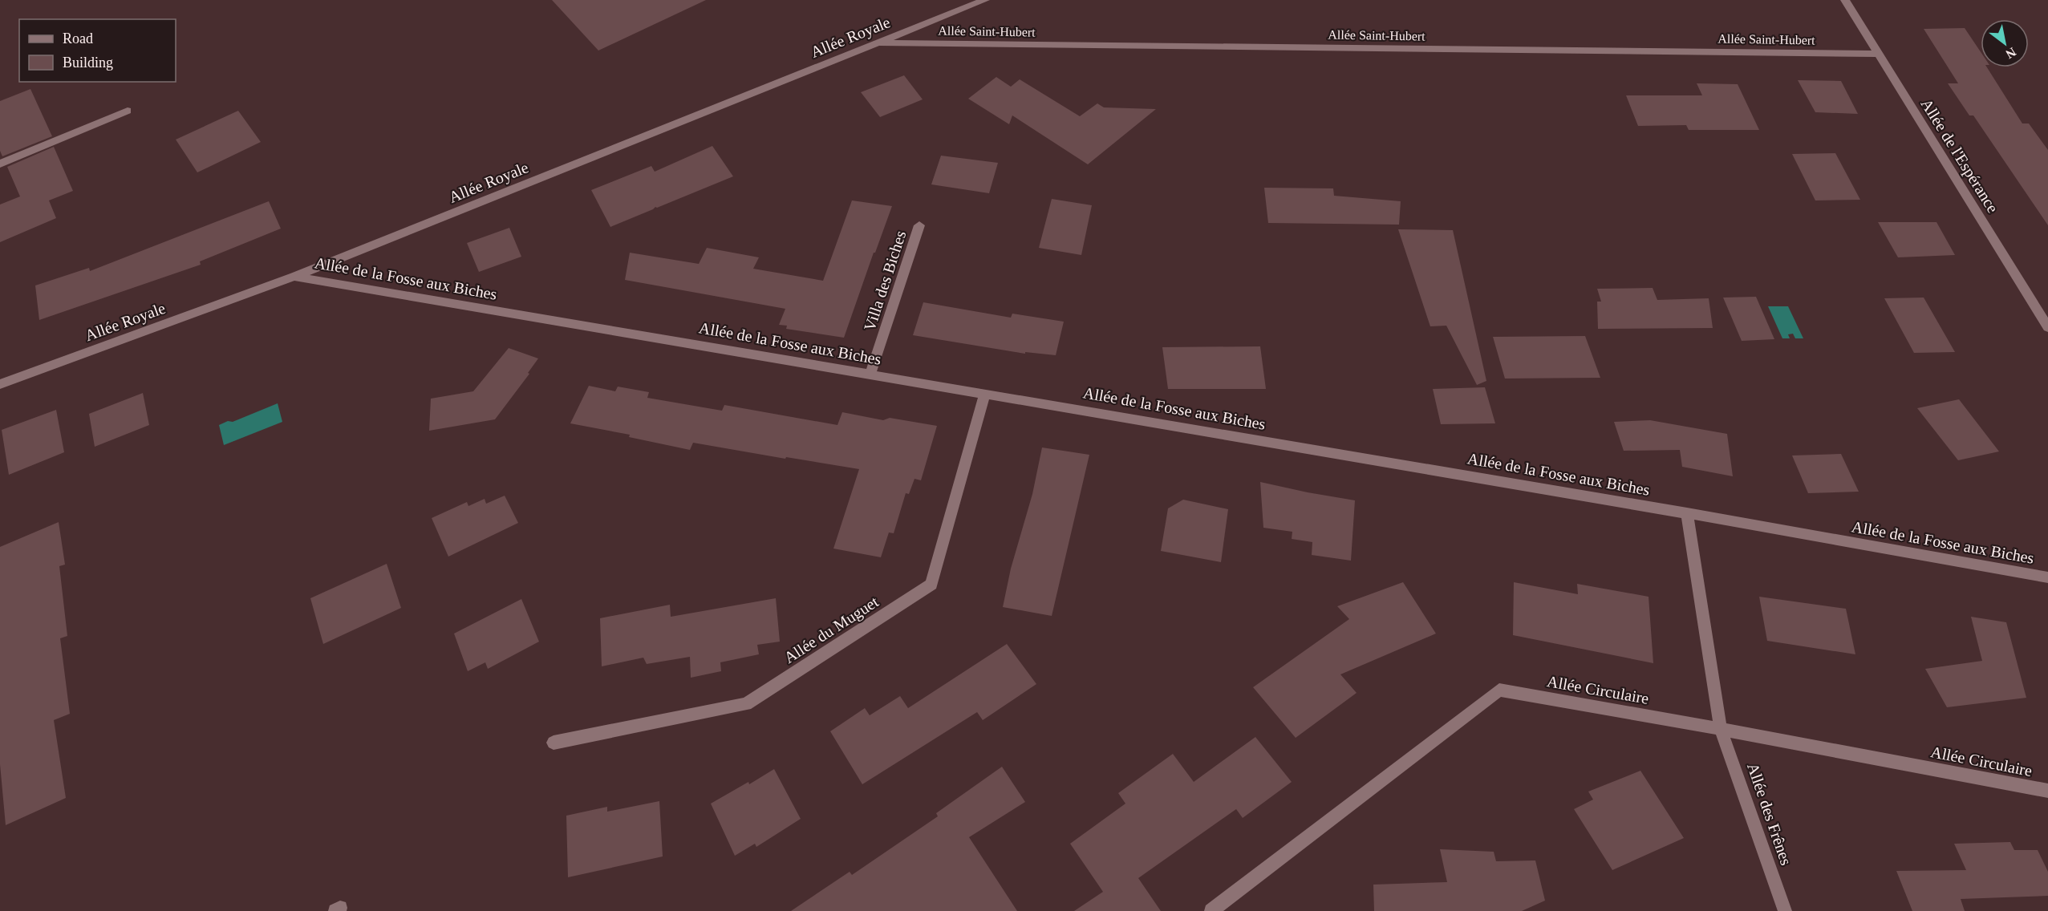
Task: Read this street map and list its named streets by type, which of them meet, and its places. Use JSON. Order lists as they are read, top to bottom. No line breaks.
{"streets":{"street":["Allée Saint-Hubert","Allée Royale","Allée de l'Espérance","Allée de la Fosse aux Biches","Villa des Biches","Allée du Muguet","Allée Circulaire","Allée des Frênes"]},"crossings":[["Allée Saint-Hubert","Allée Royale"],["Allée Saint-Hubert","Allée de l'Espérance"],["Allée Royale","Allée de la Fosse aux Biches"],["Allée de la Fosse aux Biches","Villa des Biches"],["Allée de la Fosse aux Biches","Allée du Muguet"],["Allée de la Fosse aux Biches","Allée des Frênes"],["Allée Circulaire","Allée des Frênes"]],"legend":["Road","Building"],"north":"bottom right"}
